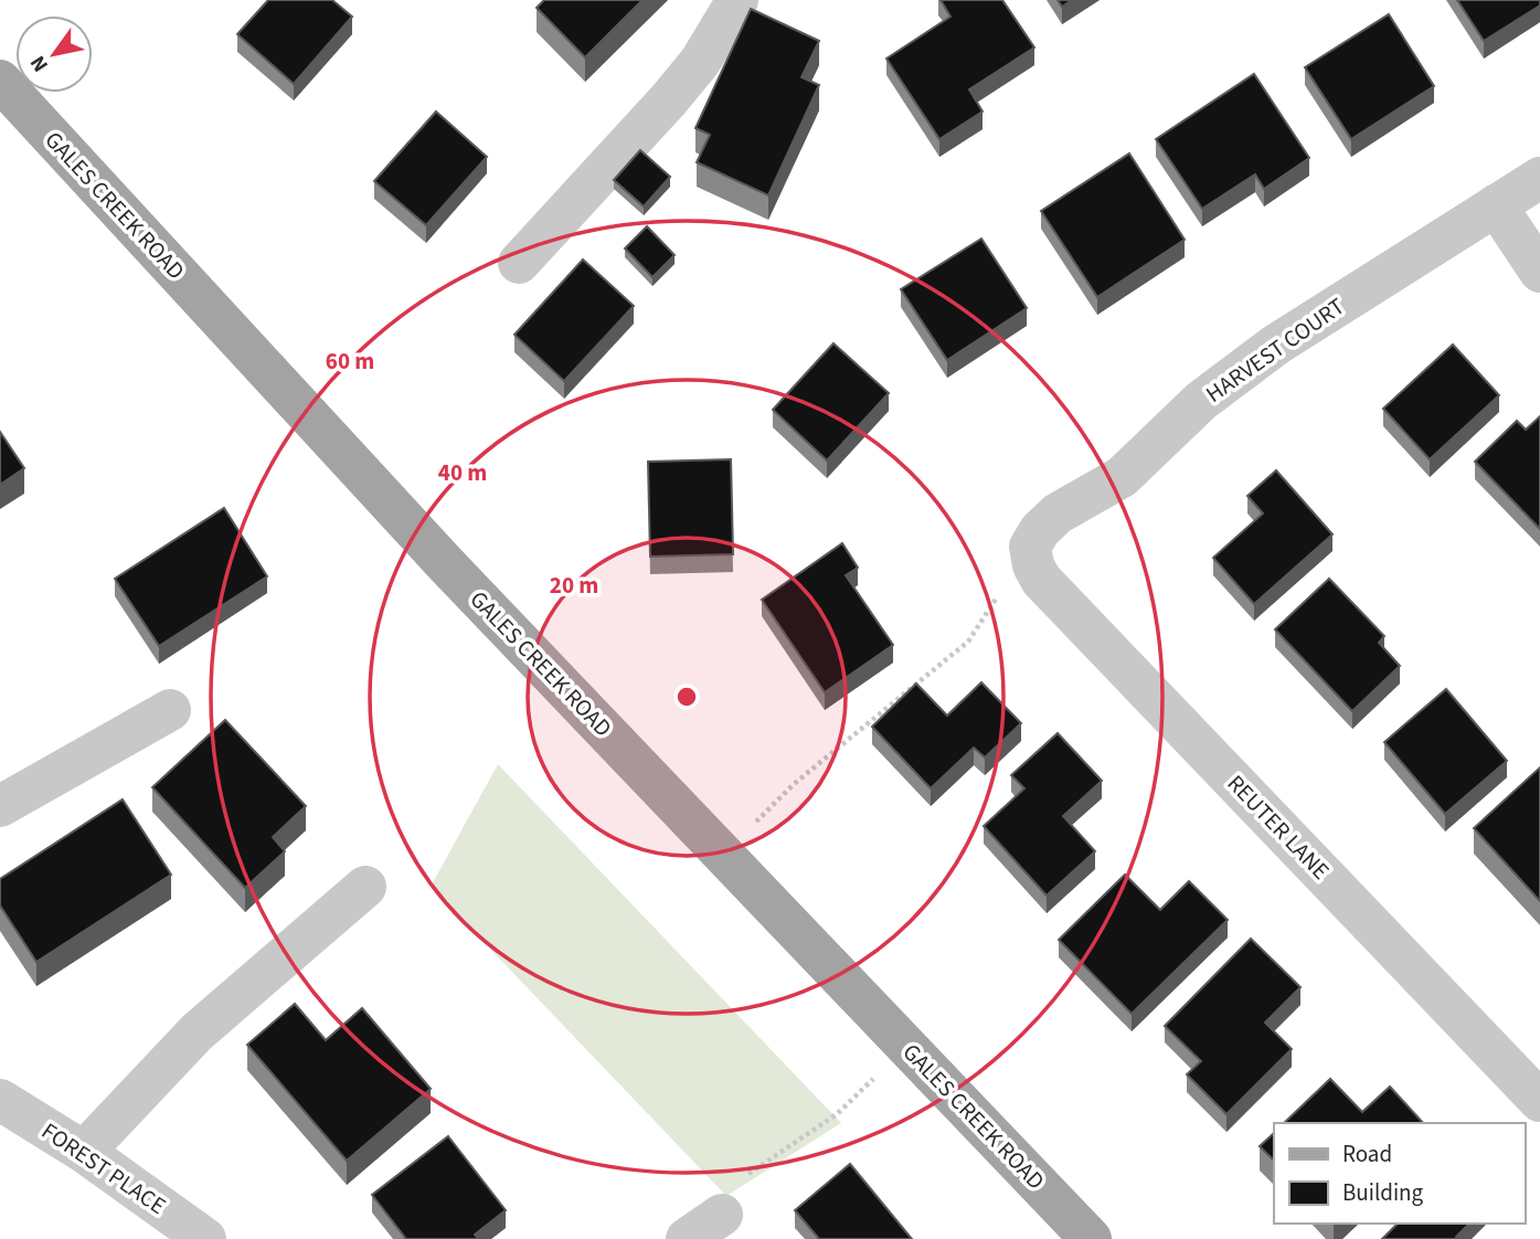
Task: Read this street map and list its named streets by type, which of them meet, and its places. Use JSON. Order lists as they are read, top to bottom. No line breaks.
{"streets":{"main road":["GALES CREEK ROAD"],"street":["HARVEST COURT","REUTER LANE","FOREST PLACE"]},"crossings":[["HARVEST COURT","REUTER LANE"]],"legend":["Road","Building"],"north":"bottom left","rings":["60 m","40 m","20 m"]}
